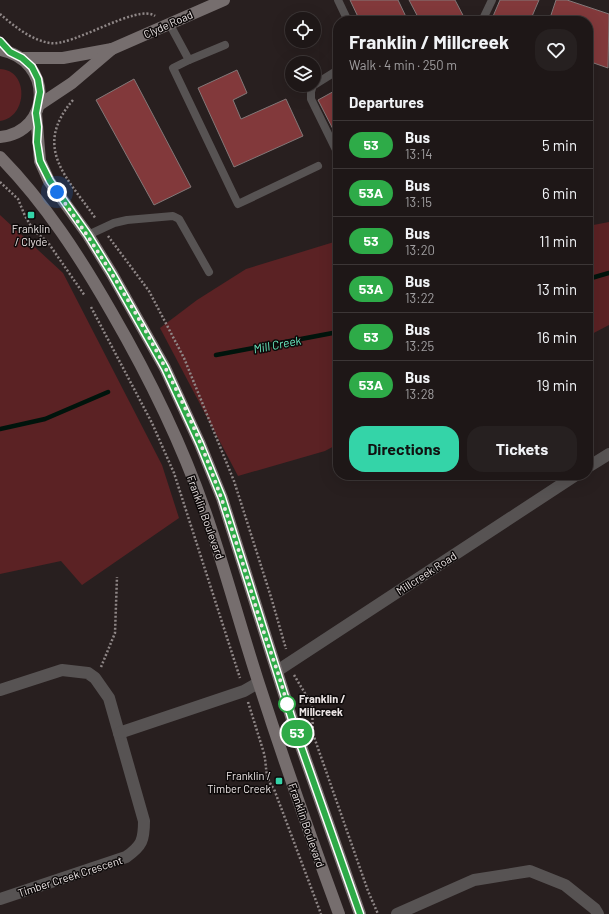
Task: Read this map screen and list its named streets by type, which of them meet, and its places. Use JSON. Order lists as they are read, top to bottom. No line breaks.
{"streets":{"main road":["Clyde Road","Franklin Boulevard"],"street":["Millcreek Road","Timber Creek Crescent"]},"crossings":[["Clyde Road","Franklin Boulevard"],["Franklin Boulevard","Millcreek Road"]],"water":["Mill Creek"],"places":{"transit":["Franklin / Clyde","Franklin / Timber Creek"],"other":["Franklin / Millcreek"]},"lines":["bus line 53"],"page":{"on_map":"53","heading":[["Franklin / Millcreek","Walk · 4 min · 250 m"],"Departures"],"list":[{"mark":"53","name":"Bus","note":"13:14","value":"5 min"},{"mark":"53A","name":"Bus","note":"13:15","value":"6 min"},{"mark":"53","name":"Bus","note":"13:20","value":"11 min"},{"mark":"53A","name":"Bus","note":"13:22","value":"13 min"},{"mark":"53","name":"Bus","note":"13:25","value":"16 min"},{"mark":"53A","name":"Bus","note":"13:28","value":"19 min"}],"buttons":["Directions","Tickets"]}}
